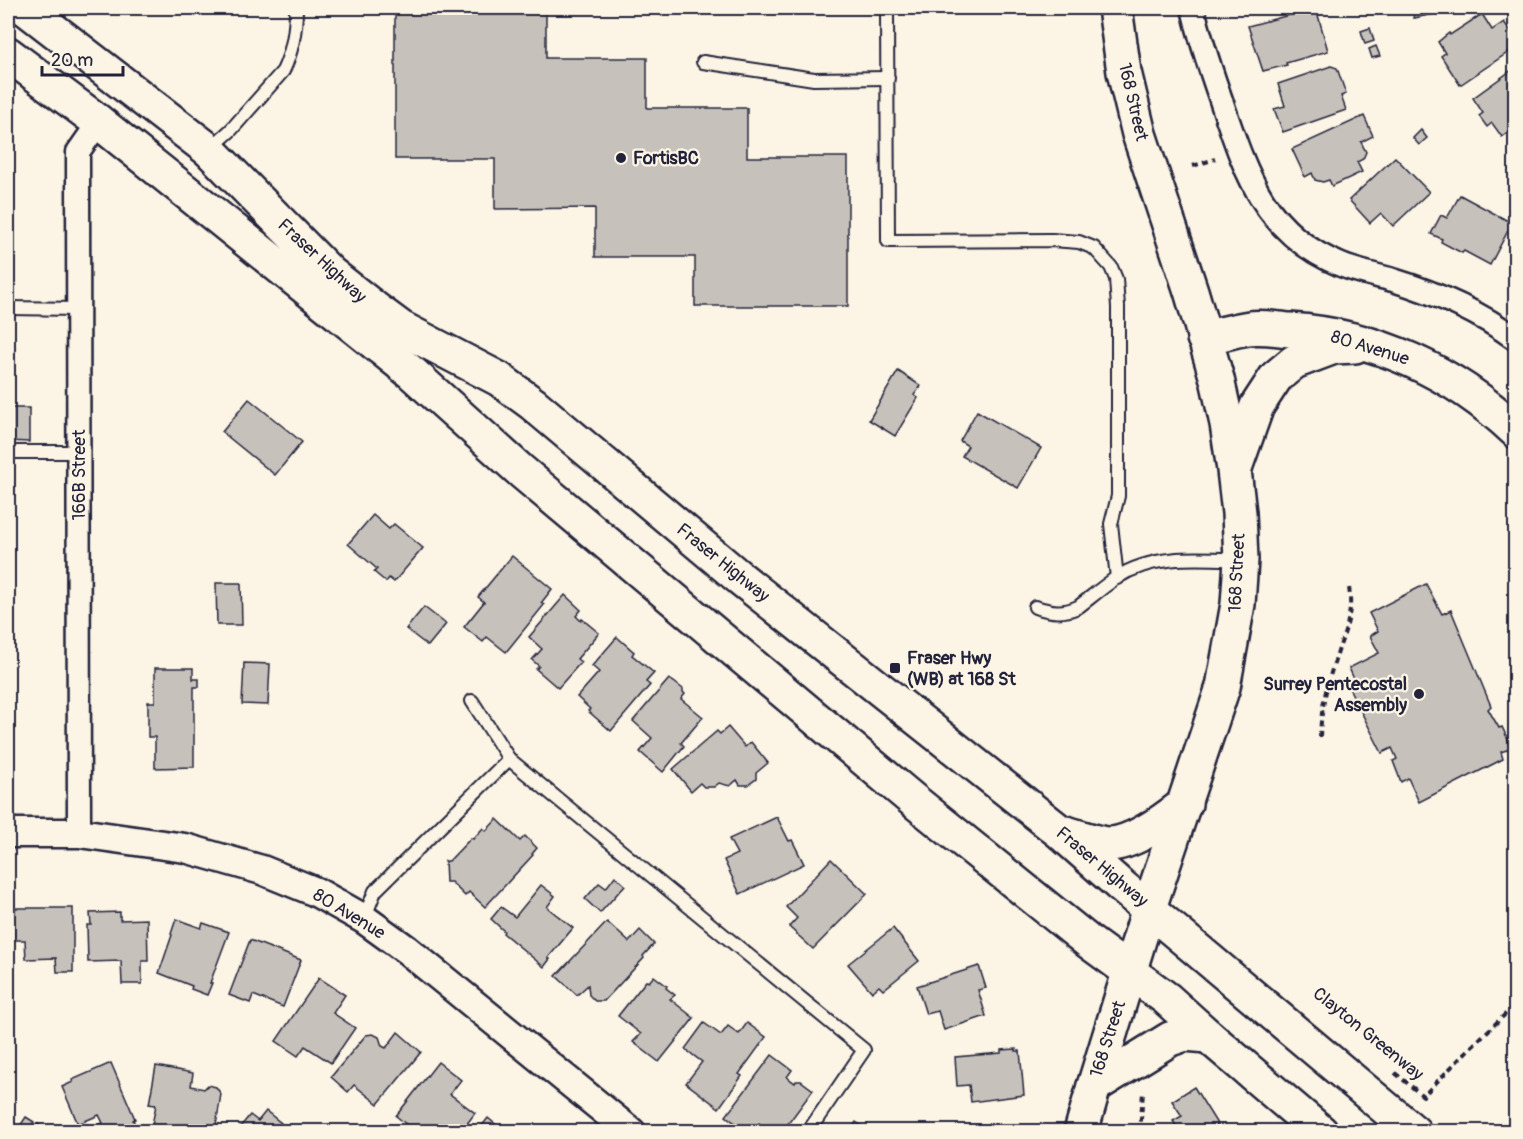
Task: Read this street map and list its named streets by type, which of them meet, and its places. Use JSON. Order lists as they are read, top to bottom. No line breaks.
{"streets":{"main road":["168 Street","Fraser Highway","80 Avenue"],"street":["166B Street"],"path":["Clayton Greenway"]},"crossings":[["168 Street","Fraser Highway"],["168 Street","80 Avenue"],["Fraser Highway","166B Street"],["80 Avenue","166B Street"]],"places":{"other":["FortisBC","Surrey Pentecostal Assembly"],"transit":["Fraser Hwy (WB) at 168 St"]},"scale_bar":"20 m"}
